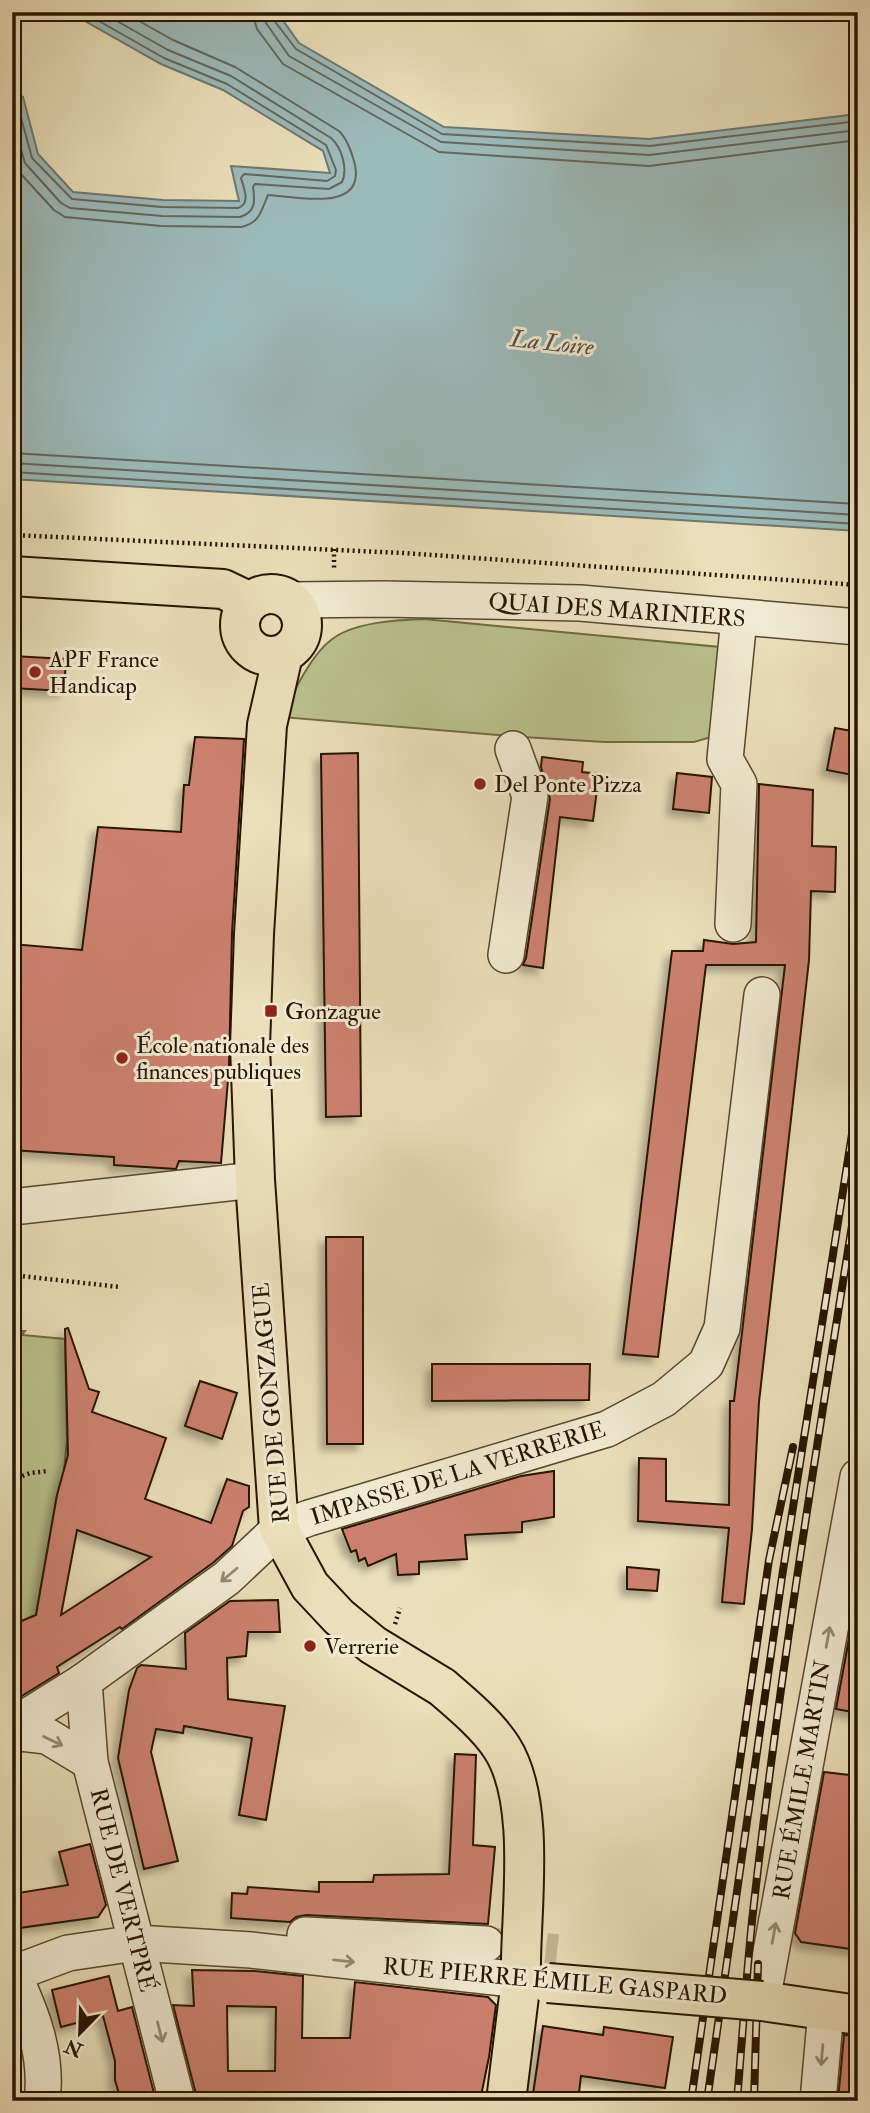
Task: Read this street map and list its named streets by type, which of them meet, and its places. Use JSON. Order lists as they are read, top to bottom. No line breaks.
{"streets":{"main road":["RUE DE GONZAGUE","RUE PIERRE ÉMILE GASPARD"],"street":["QUAI DES MARINIERS","IMPASSE DE LA VERRERIE","RUE ÉMILE MARTIN","RUE DE VERTPRÉ"]},"crossings":[["QUAI DES MARINIERS","RUE DE GONZAGUE"],["RUE DE GONZAGUE","IMPASSE DE LA VERRERIE"],["RUE DE GONZAGUE","RUE PIERRE ÉMILE GASPARD"],["RUE ÉMILE MARTIN","RUE PIERRE ÉMILE GASPARD"],["RUE DE VERTPRÉ","RUE PIERRE ÉMILE GASPARD"]],"one_way":["RUE ÉMILE MARTIN"],"water":["La Loire"],"places":{"other":["APF France Handicap","Del Ponte Pizza","École nationale des finances publiques","Verrerie"],"transit":["Gonzague"]},"north":"bottom left"}
